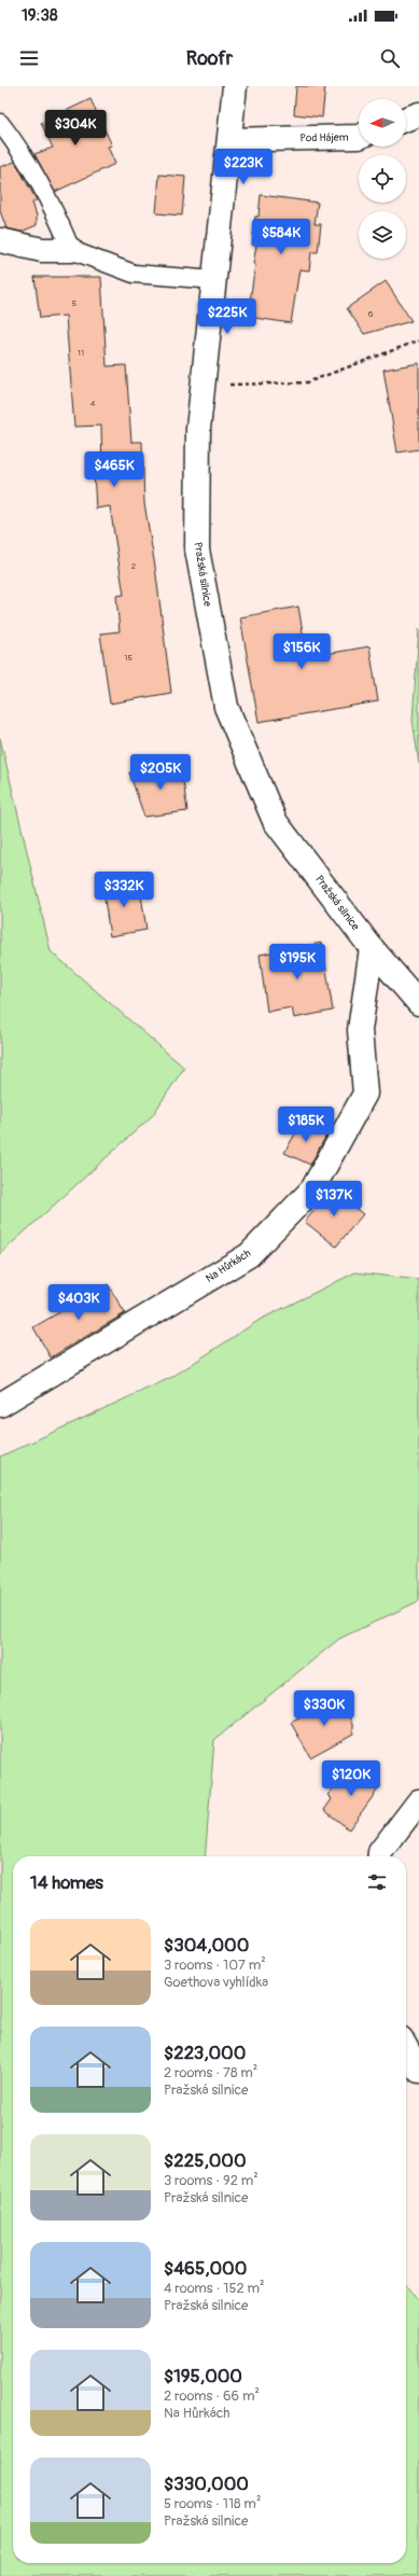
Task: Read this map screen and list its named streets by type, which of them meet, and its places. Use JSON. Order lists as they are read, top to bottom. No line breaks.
{"streets":{"street":["Pod Hájem","Pražská silnice","Na Hůrkách"]},"crossings":[["Pod Hájem","Pražská silnice"],["Pražská silnice","Na Hůrkách"]],"house_numbers":["5","6","11","4","2","15"],"north":"left","page":{"status":"19:38","header":"Roofr","price":["$304K","$223K","$584K","$225K","$465K","$156K","$205K","$332K","$195K","$185K","$137K","$403K","$330K","$120K"],"heading":"14 homes","list":[{"name":"$304,000","note":"3 rooms · 107 m² · Goethova vyhlídka"},{"name":"$223,000","note":"2 rooms · 78 m² · Pražská silnice"},{"name":"$225,000","note":"3 rooms · 92 m² · Pražská silnice"},{"name":"$465,000","note":"4 rooms · 152 m² · Pražská silnice"},{"name":"$195,000","note":"2 rooms · 66 m² · Na Hůrkách"},{"name":"$330,000","note":"5 rooms · 118 m² · Pražská silnice"}]}}
